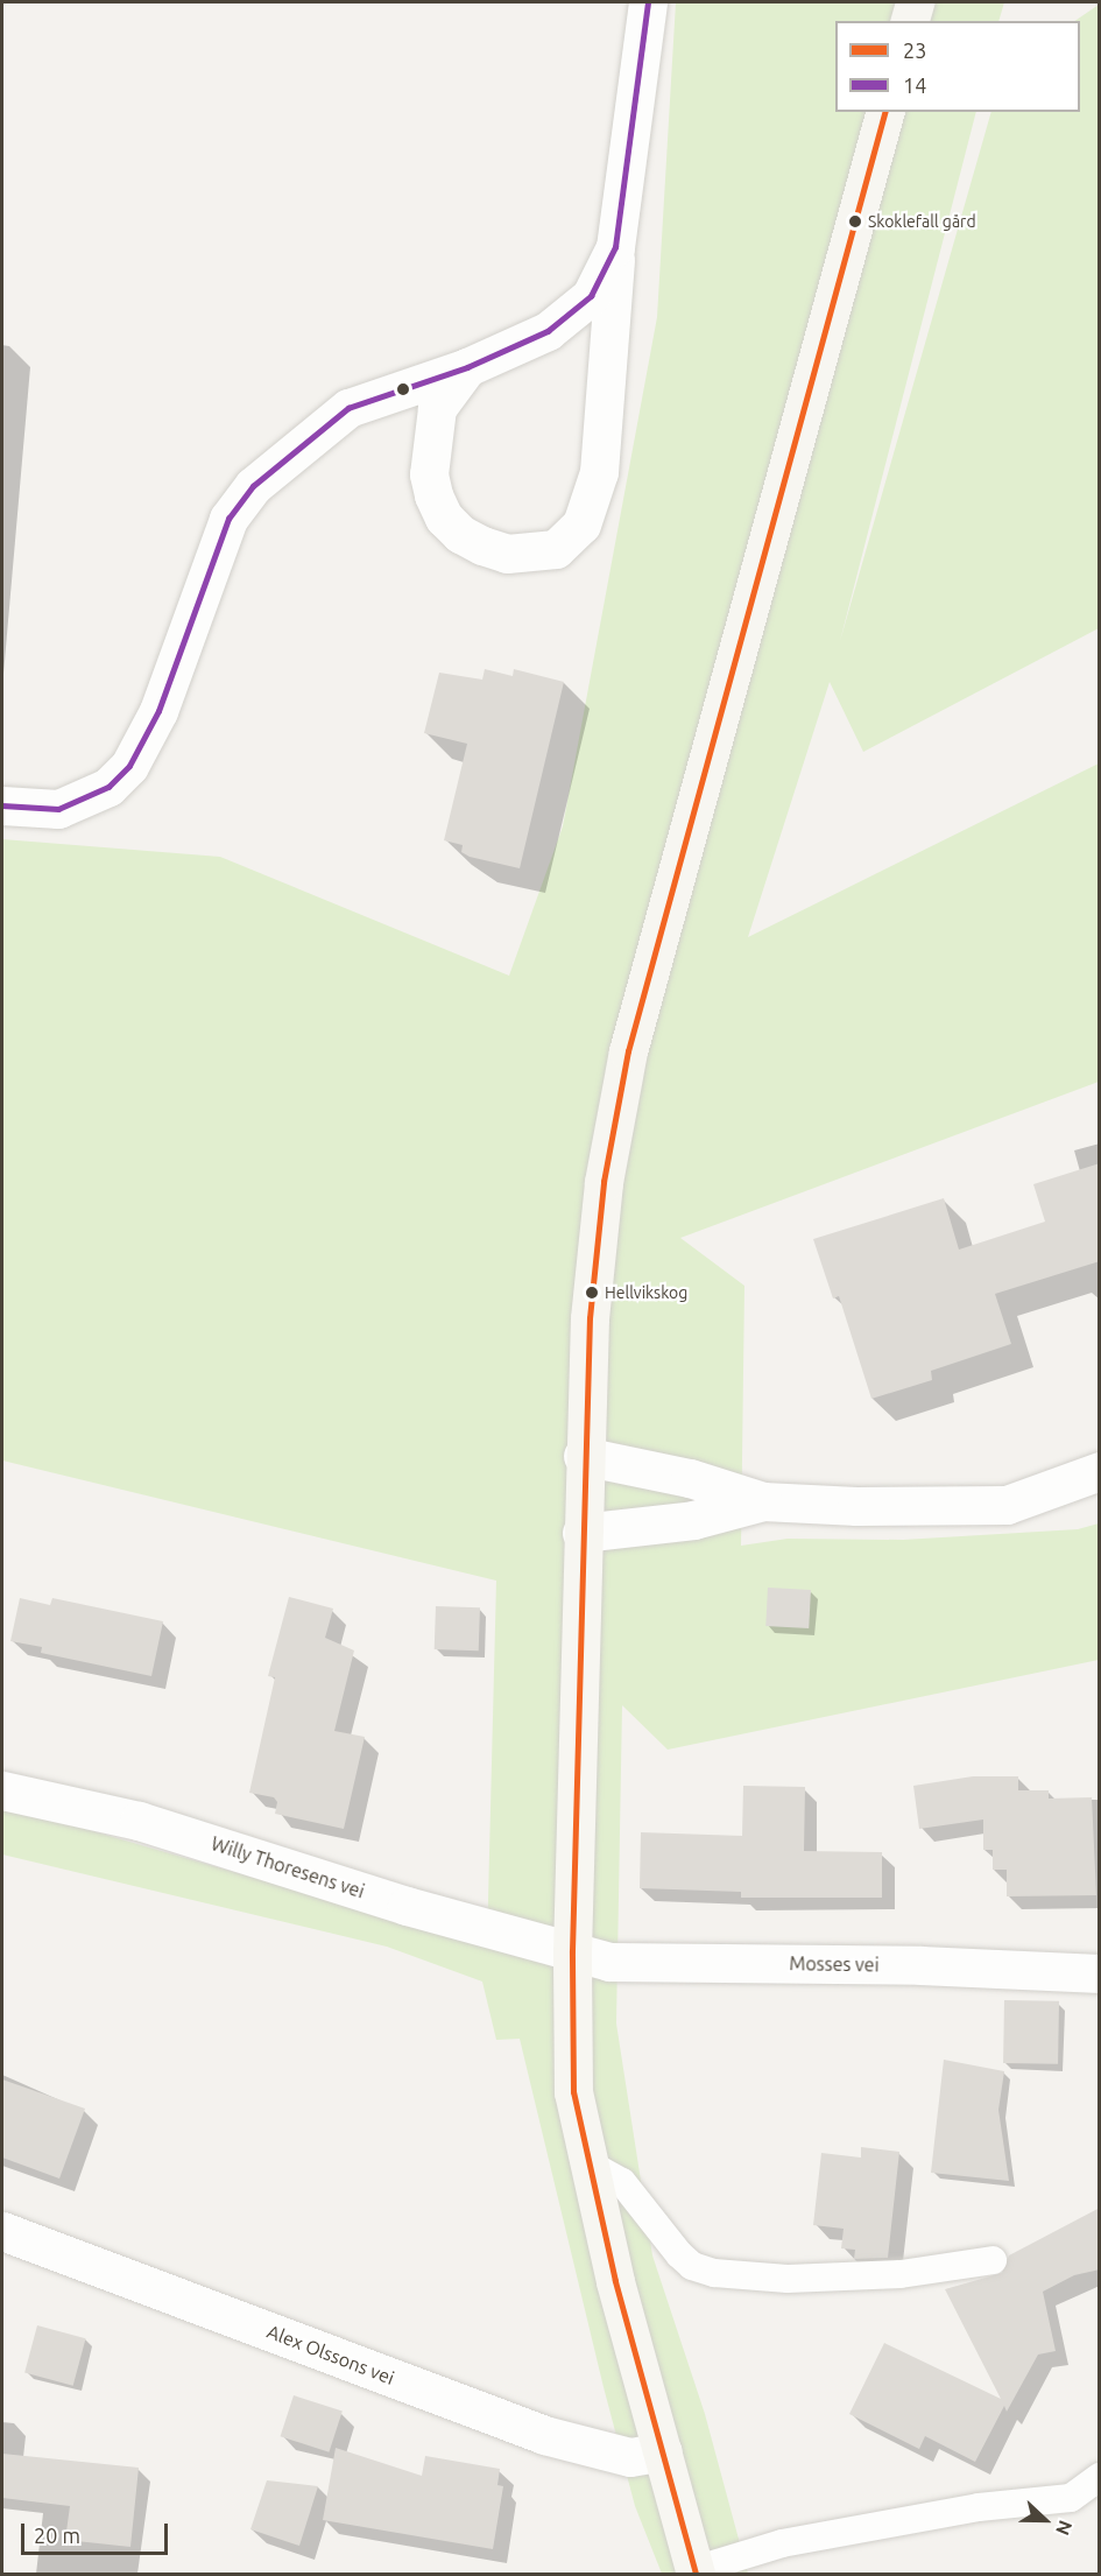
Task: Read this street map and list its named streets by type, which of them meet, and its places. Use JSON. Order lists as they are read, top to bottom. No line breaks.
{"streets":{"street":["Willy Thoresens vei","Mosses vei","Alex Olssons vei"]},"crossings":[["Willy Thoresens vei","Mosses vei"]],"places":["Skoklefall gård","Hellvikskog"],"lines":["transit line 14","transit line 23"],"legend":["23","14"],"scale_bar":"20 m","north":"right"}
